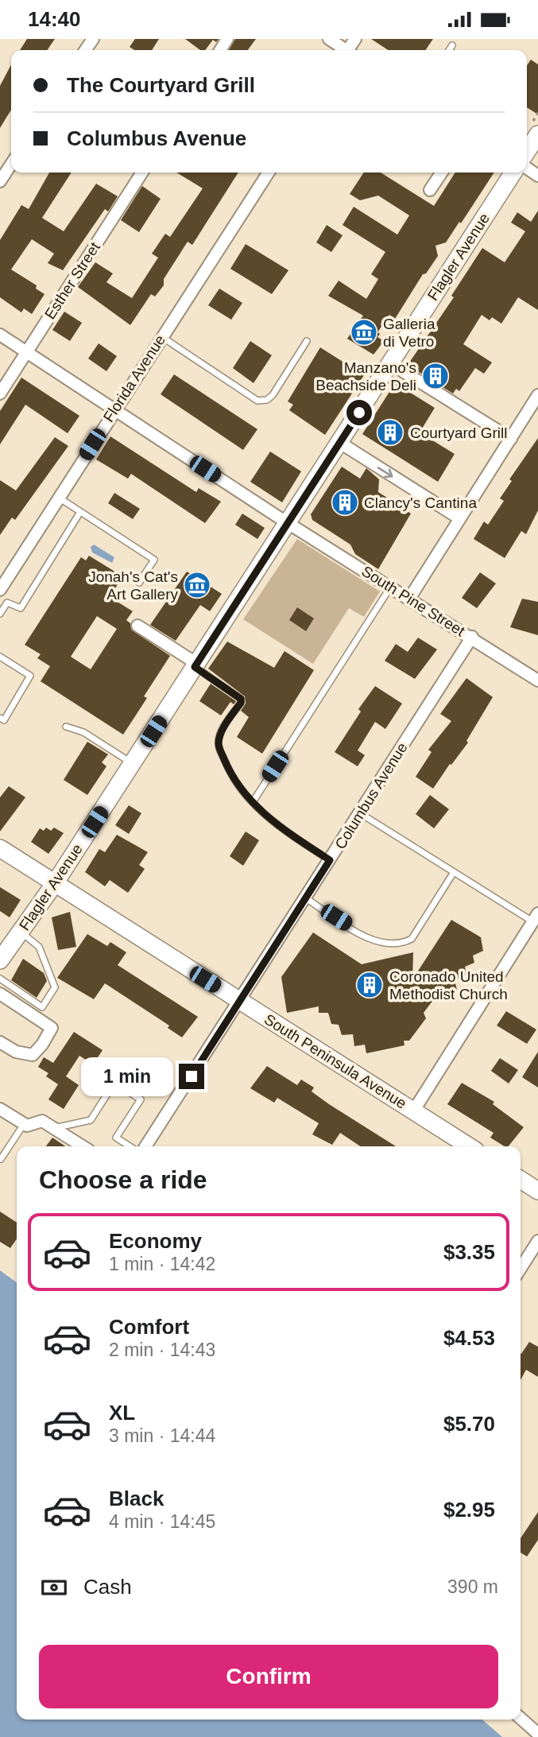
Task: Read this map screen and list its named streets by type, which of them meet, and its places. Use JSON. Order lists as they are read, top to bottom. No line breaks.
{"streets":{"street":["Flagler Avenue","Esther Street","Florida Avenue","South Pine Street","Columbus Avenue","South Peninsula Avenue"]},"crossings":[["Flagler Avenue","South Pine Street"],["Flagler Avenue","South Peninsula Avenue"],["Esther Street","South Pine Street"],["Florida Avenue","South Pine Street"],["South Pine Street","Columbus Avenue"],["Columbus Avenue","South Peninsula Avenue"]],"places":{"museum":["Galleria di Vetro","Jonah's Cat's Art Gallery"],"building":["Manzano's Beachside Deli","Courtyard Grill","Clancy's Cantina","Coronado United Methodist Church"]},"page":{"status":"14:40","banner":["The Courtyard Grill","Columbus Avenue"],"bubble":"1 min","heading":"Choose a ride","list":[{"name":"Economy","note":"1 min · 14:42","value":"$3.35"},{"name":"Comfort","note":"2 min · 14:43","value":"$4.53"},{"name":"XL","note":"3 min · 14:44","value":"$5.70"},{"name":"Black","note":"4 min · 14:45","value":"$2.95"}],"pay":["Cash","390 m"],"buttons":"Confirm"}}
